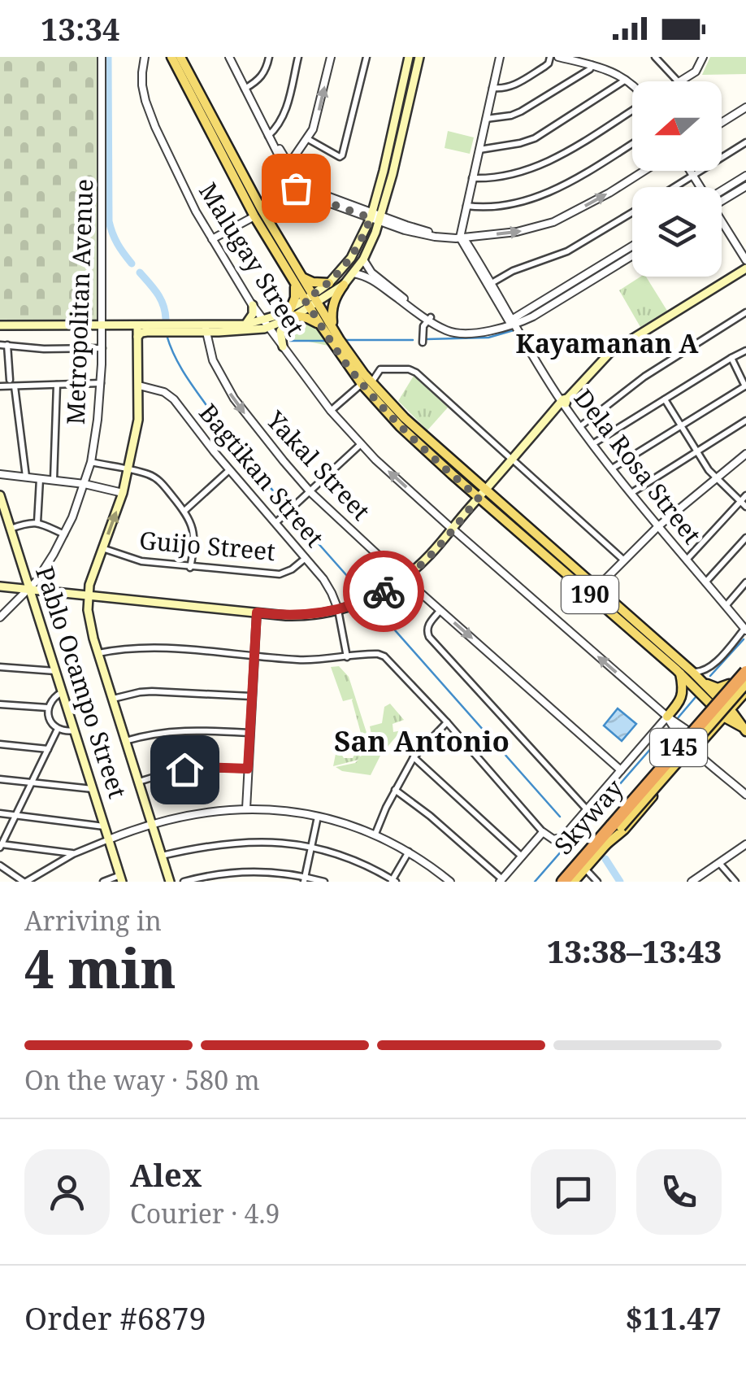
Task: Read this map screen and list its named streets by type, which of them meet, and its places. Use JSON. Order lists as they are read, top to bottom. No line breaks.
{"streets":{"highway":["Skyway"],"main road":["190","Pablo Ocampo Street","145"],"street":["Malugay Street","Metropolitan Avenue","Yakal Street","Dela Rosa Street","Bagtikan Street","Guijo Street"]},"crossings":[["Metropolitan Avenue","Pablo Ocampo Street"],["Bagtikan Street","Guijo Street"],["145","Skyway"]],"one_way":["Malugay Street"],"districts":["Kayamanan A","San Antonio"],"north":"left","page":{"status":"13:34","heading":["4 min","Arriving in","13:38–13:43"],"panel":["Alex","Courier · 4.9","Order #6879","$11.47"],"bar":"On the way · 580 m"}}
